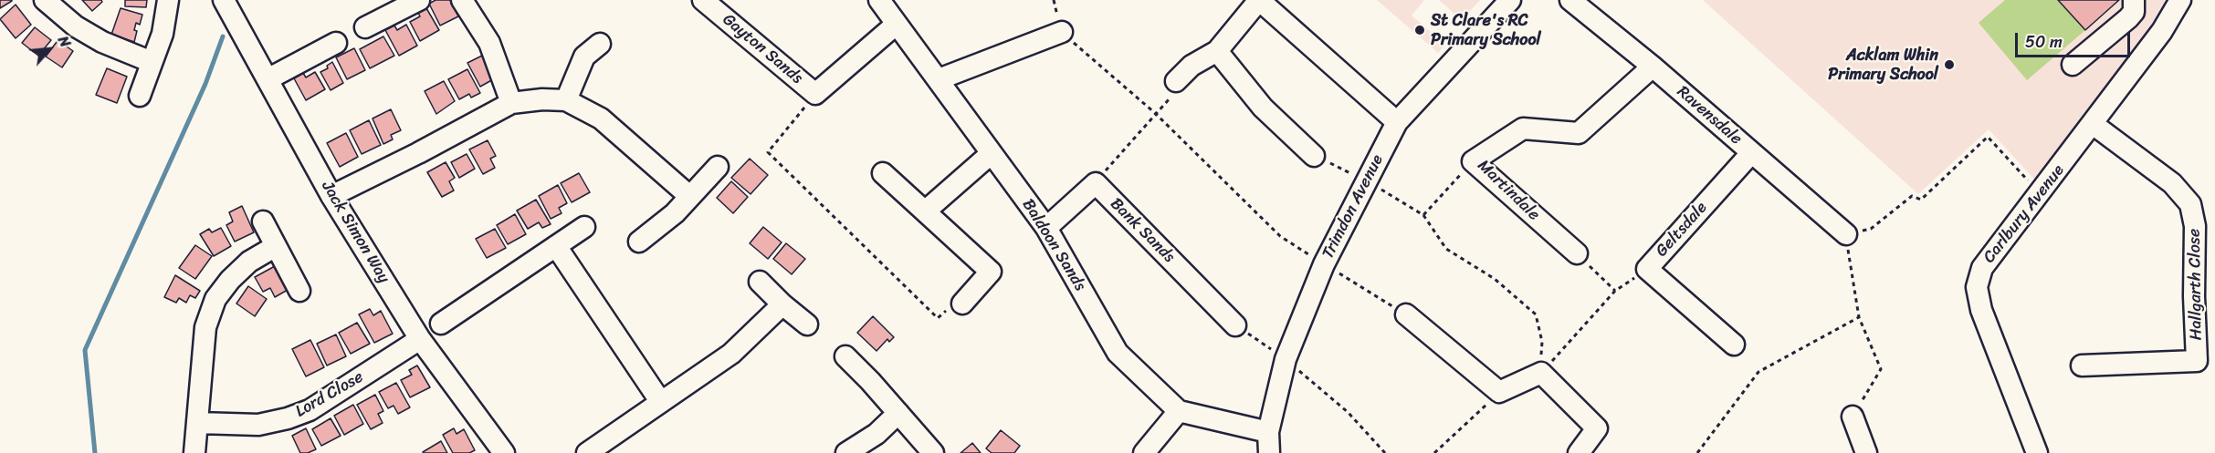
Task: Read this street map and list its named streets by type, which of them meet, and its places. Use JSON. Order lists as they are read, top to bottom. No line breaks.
{"streets":{"street":["Gayton Sands","Ravensdale","Martindale","Trimdon Avenue","Carlbury Avenue","Geltsdale","Bank Sands","Jack Simon Way","Baldoon Sands","Hallgarth Close","Lord Close"]},"crossings":[["Gayton Sands","Baldoon Sands"],["Ravensdale","Martindale"],["Ravensdale","Geltsdale"],["Carlbury Avenue","Hallgarth Close"],["Jack Simon Way","Lord Close"]],"places":["St Clare's RC Primary School","Acklam Whin Primary School"],"scale_bar":"50 m","north":"top right"}
